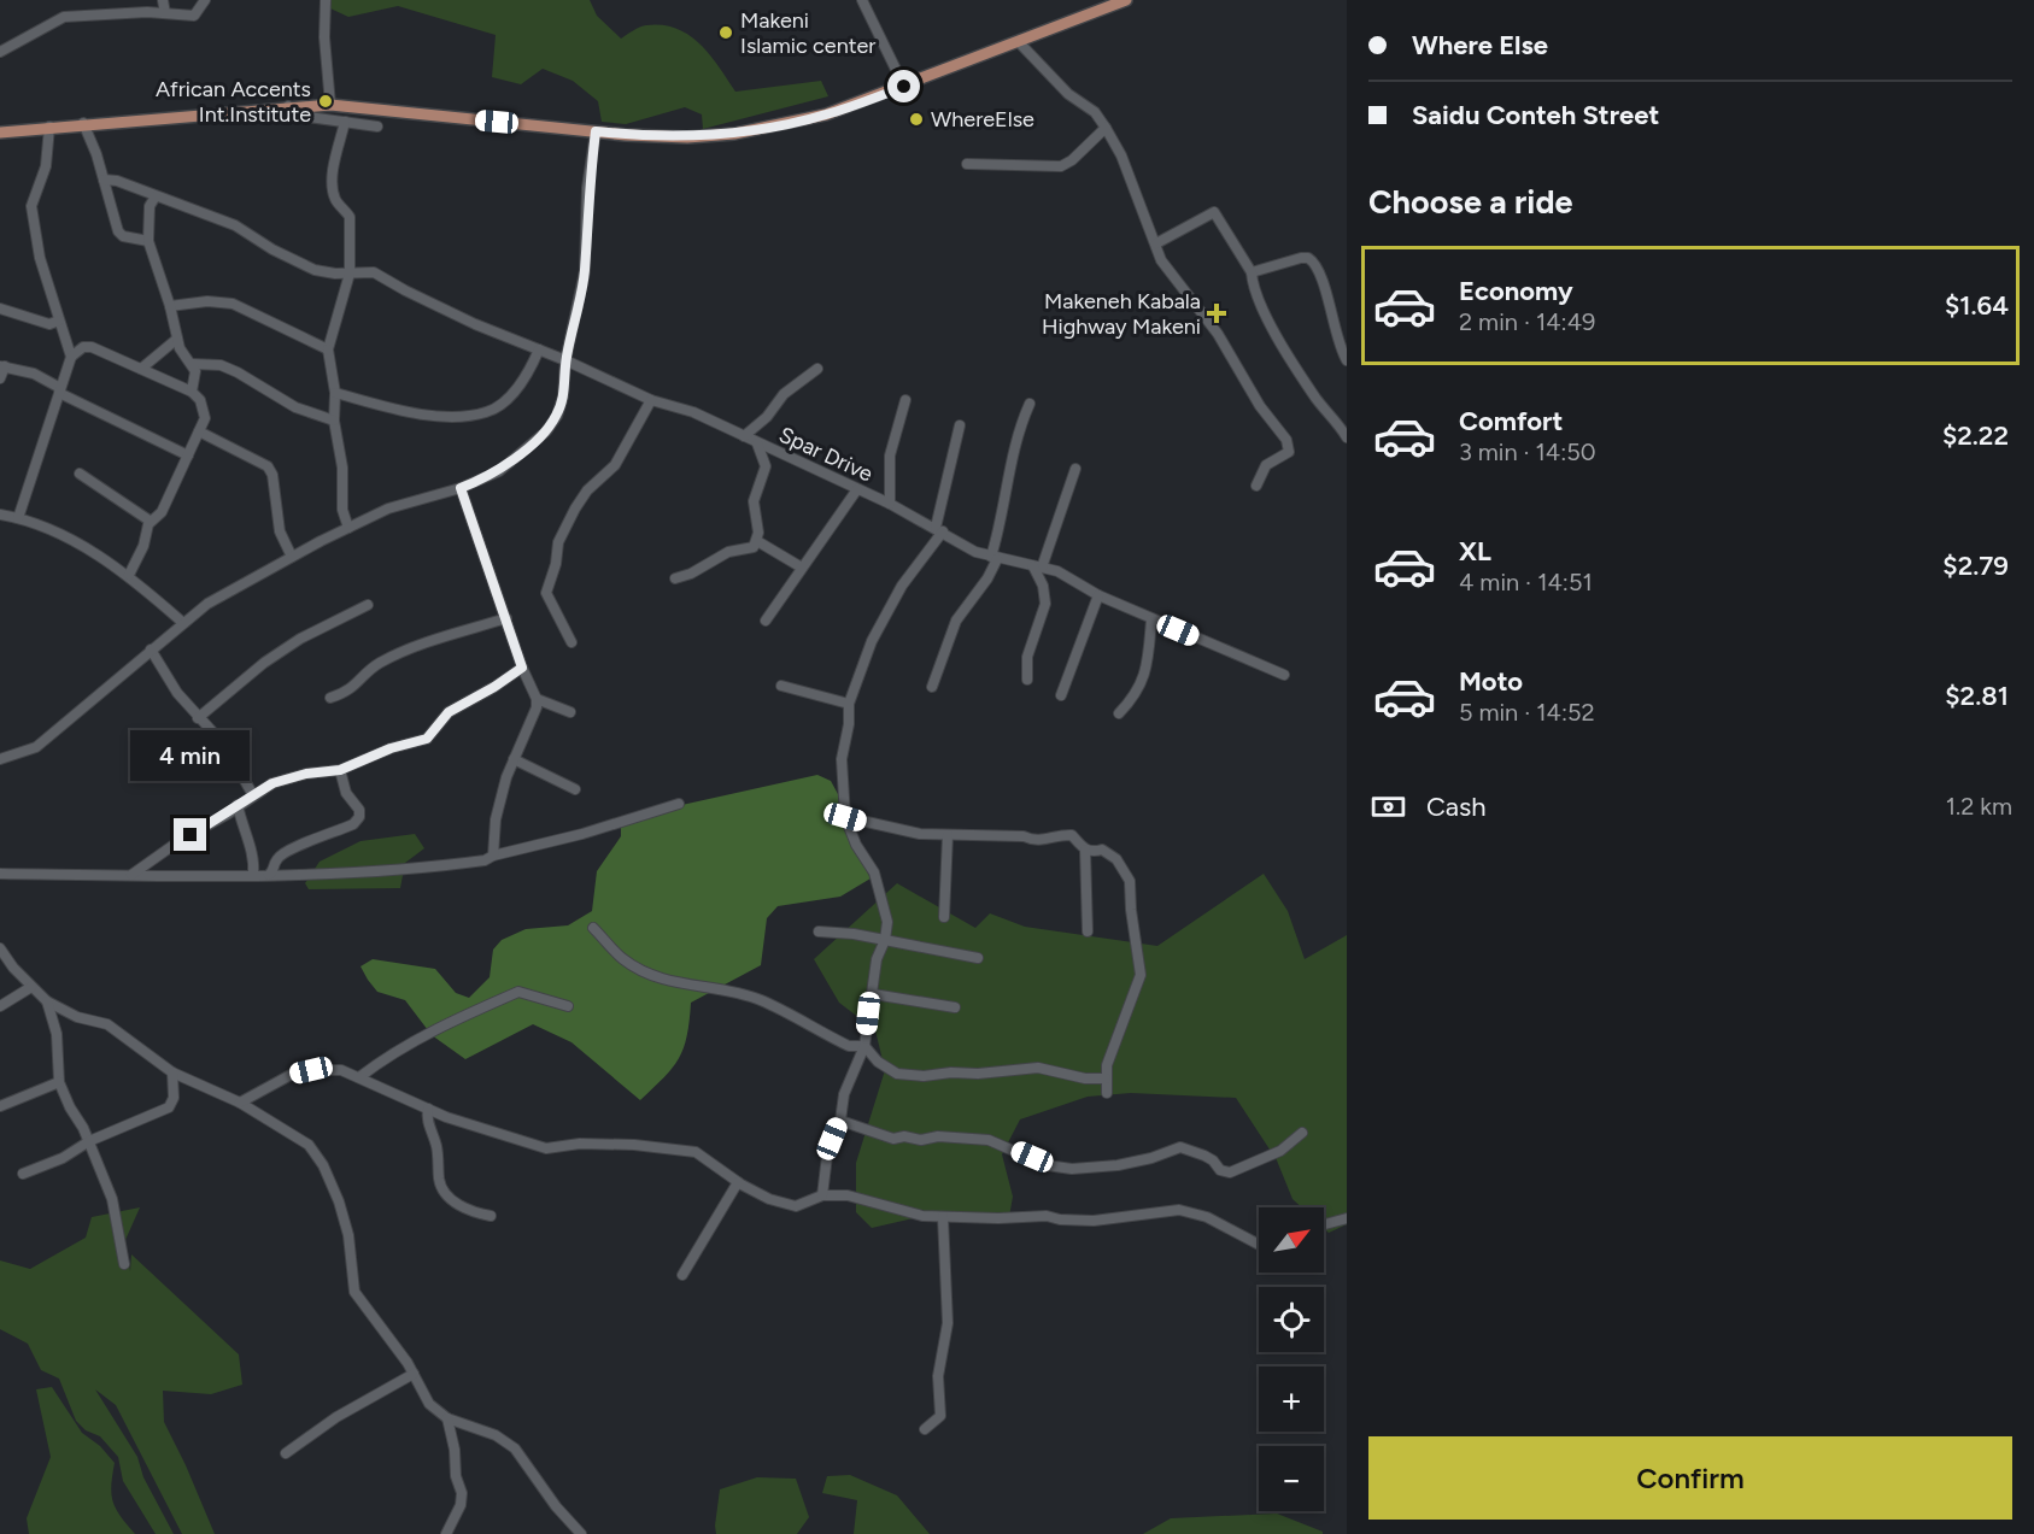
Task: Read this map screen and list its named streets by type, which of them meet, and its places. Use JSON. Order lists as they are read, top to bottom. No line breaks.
{"streets":{"street":["Spar Drive"]},"places":{"other":["Makeni Islamic center","African Accents Int.Institute","WhereElse"],"health":["Makeneh Kabala Highway Makeni"]},"north":"top right","page":{"banner":["Where Else","Saidu Conteh Street"],"heading":"Choose a ride","list":[{"name":"Economy","note":"2 min · 14:49","value":"$1.64"},{"name":"Comfort","note":"3 min · 14:50","value":"$2.22"},{"name":"XL","note":"4 min · 14:51","value":"$2.79"},{"name":"Moto","note":"5 min · 14:52","value":"$2.81"}],"bubble":"4 min","pay":["Cash","1.2 km"],"map_buttons":["+","−"],"buttons":"Confirm"}}
